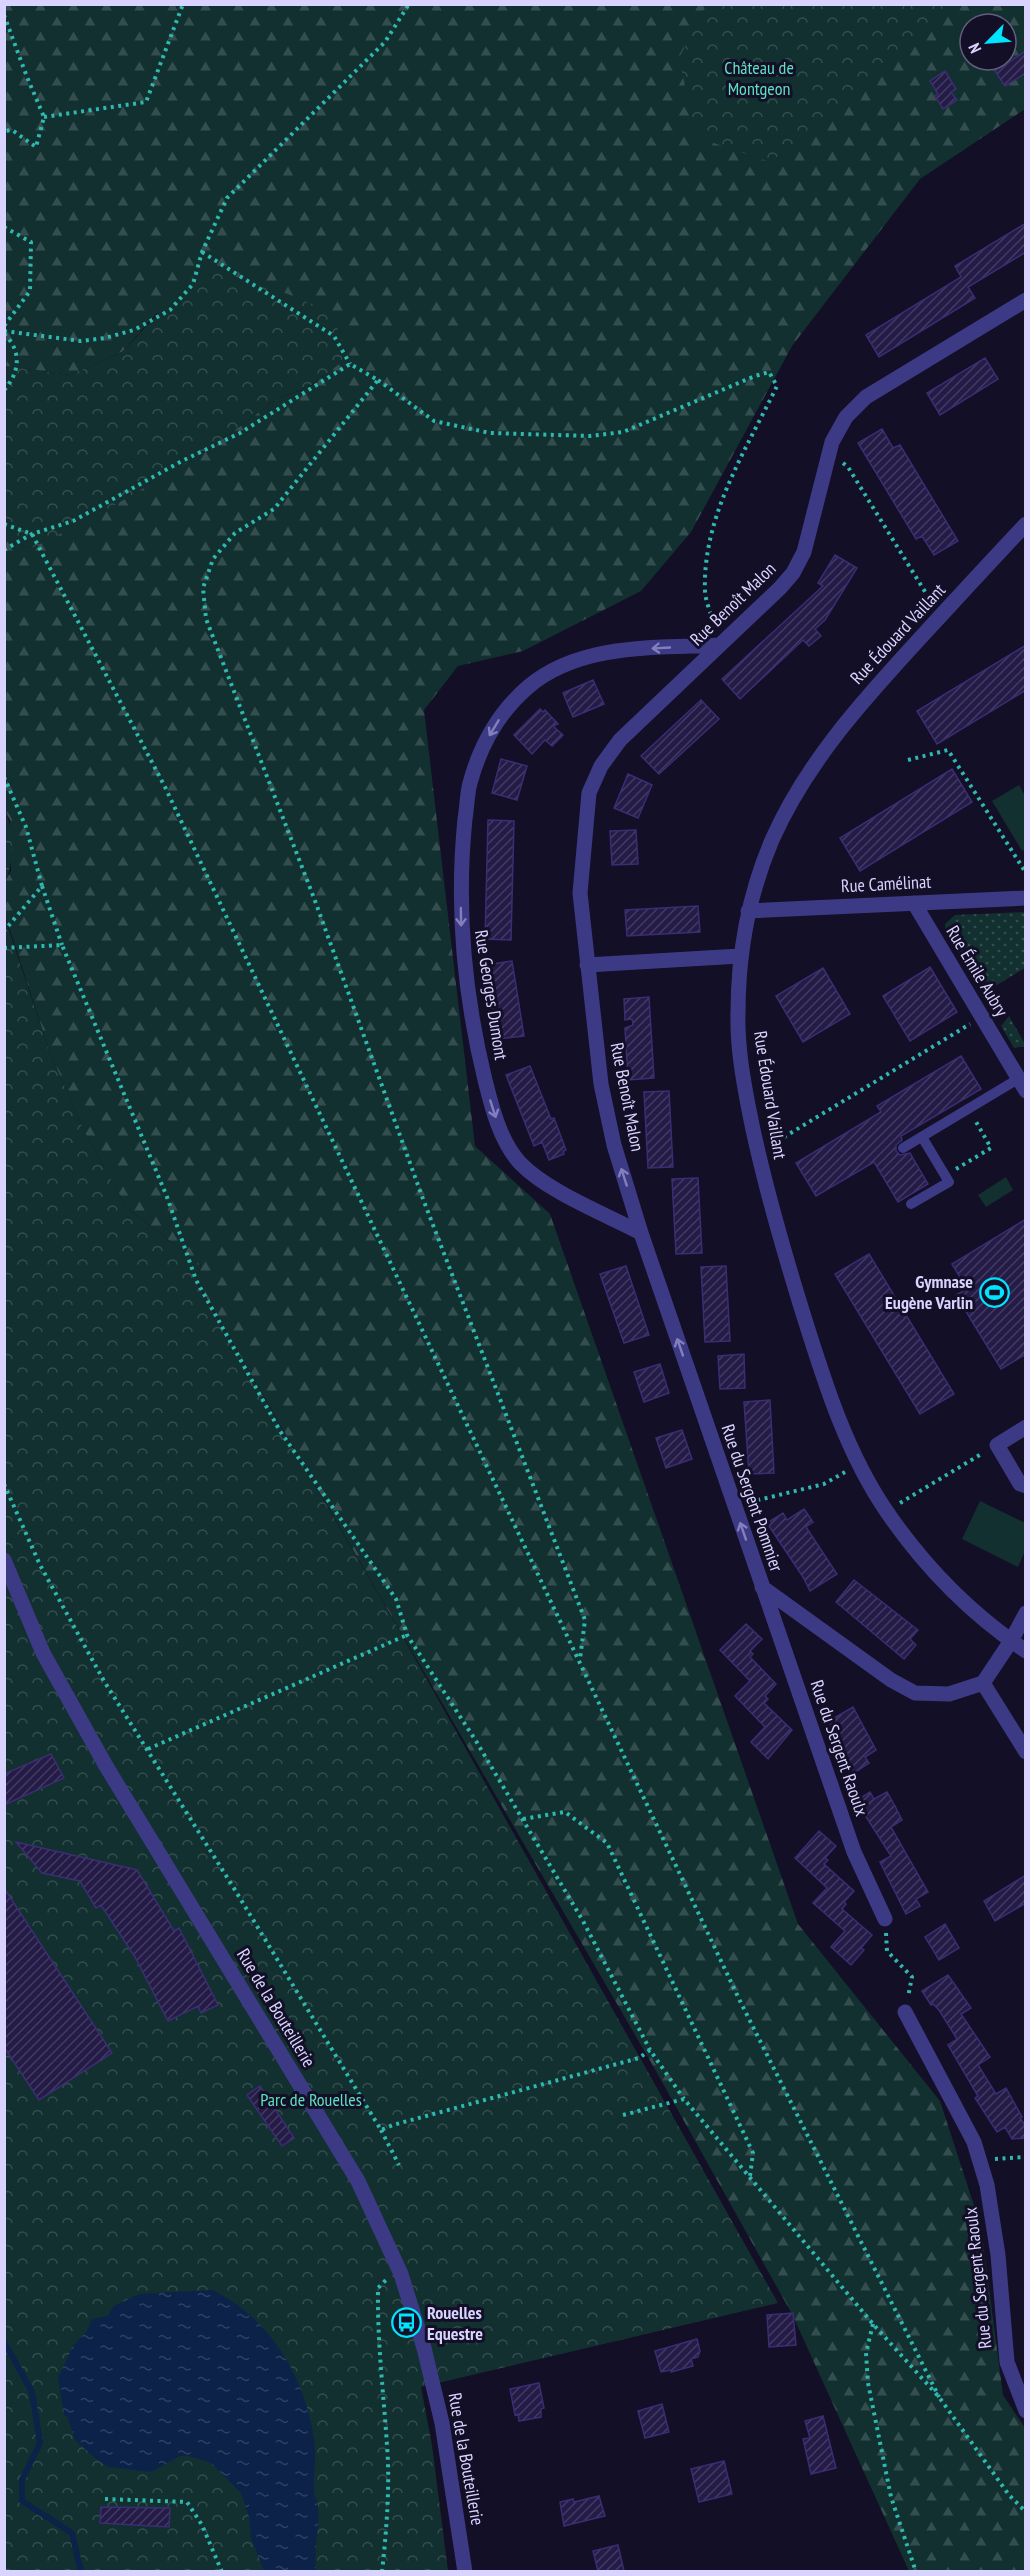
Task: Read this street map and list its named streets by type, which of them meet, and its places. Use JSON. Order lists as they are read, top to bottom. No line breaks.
{"streets":{"street":["Rue Benoît Malon","Rue Édouard Vaillant","Rue Camélinat","Rue Émile Aubry","Rue Georges Dumont","Rue du Sergent Pommier","Rue du Sergent Raoulx","Rue de la Bouteillerie"]},"crossings":[["Rue Benoît Malon","Rue Georges Dumont"],["Rue Benoît Malon","Rue du Sergent Pommier"],["Rue Édouard Vaillant","Rue Camélinat"],["Rue Camélinat","Rue Émile Aubry"],["Rue Georges Dumont","Rue du Sergent Pommier"],["Rue du Sergent Pommier","Rue du Sergent Raoulx"]],"one_way":["Rue du Sergent Pommier"],"parks":["Château de Montgeon","Parc de Rouelles"],"places":{"sports":["Gymnase Eugène Varlin"],"bus stop":["Rouelles Equestre"]},"north":"bottom left"}
